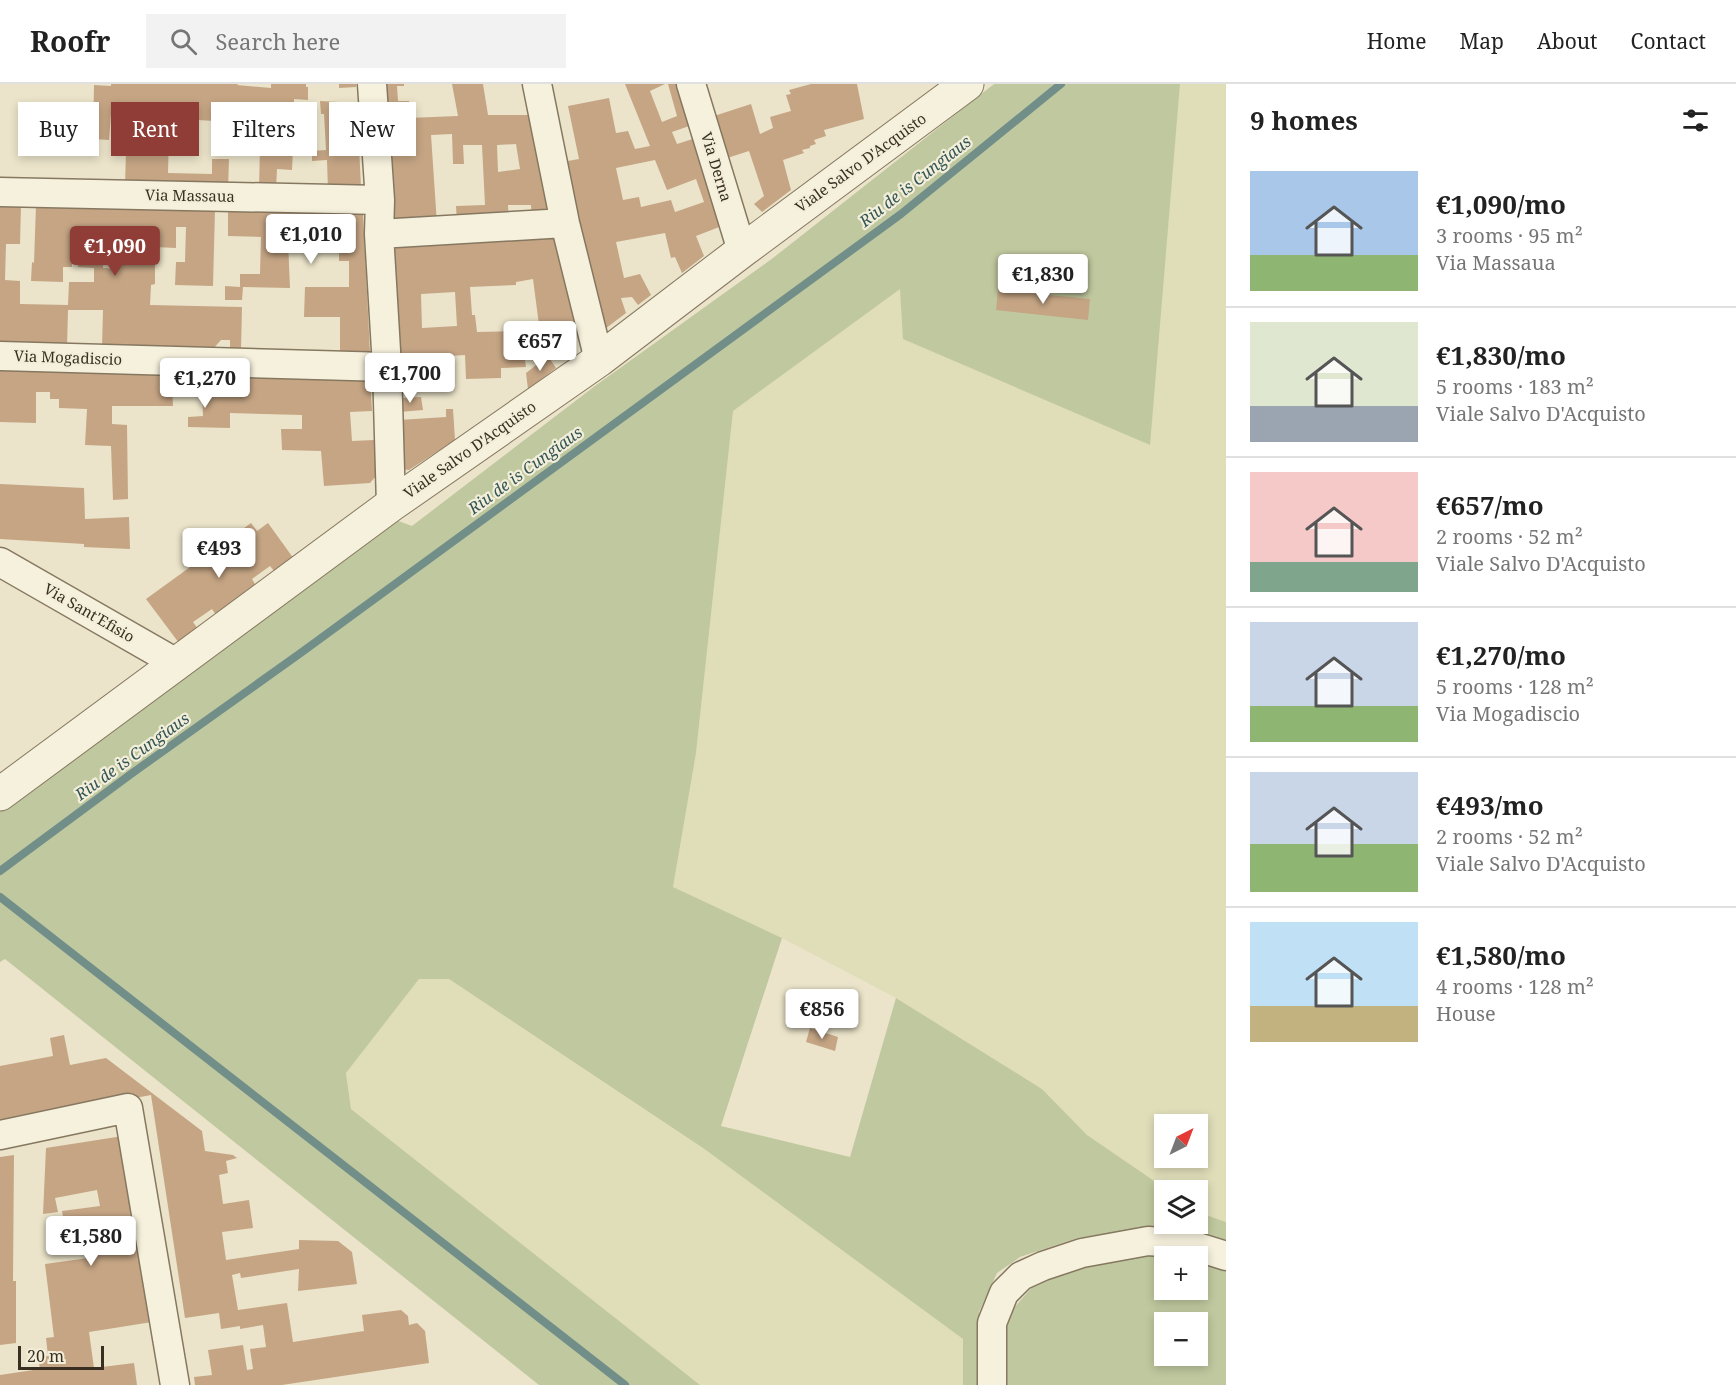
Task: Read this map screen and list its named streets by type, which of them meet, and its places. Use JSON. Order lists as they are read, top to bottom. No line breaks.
{"streets":{"street":["Viale Salvo D'Acquisto","Via Derna","Via Massaua","Via Mogadiscio","Via Sant'Efisio"]},"crossings":[["Viale Salvo D'Acquisto","Via Derna"],["Viale Salvo D'Acquisto","Via Sant'Efisio"]],"water":["Riu de is Cungiaus"],"scale_bar":"20 m","north":"top right","page":{"header":"Roofr","search":"Search here","nav":["Home","Map","About","Contact"],"heading":"9 homes","chip":["Buy","Rent","Filters","New"],"list":[{"name":"€1,090/mo","note":"3 rooms · 95 m² · Via Massaua"},{"name":"€1,830/mo","note":"5 rooms · 183 m² · Viale Salvo D'Acquisto"},{"name":"€657/mo","note":"2 rooms · 52 m² · Viale Salvo D'Acquisto"},{"name":"€1,270/mo","note":"5 rooms · 128 m² · Via Mogadiscio"},{"name":"€493/mo","note":"2 rooms · 52 m² · Viale Salvo D'Acquisto"},{"name":"€1,580/mo","note":"4 rooms · 128 m² · House"}],"price":["€1,010","€1,090","€1,830","€657","€1,700","€1,270","€493","€856","€1,580"],"map_buttons":["+","−"],"scale":"20 m"}}
